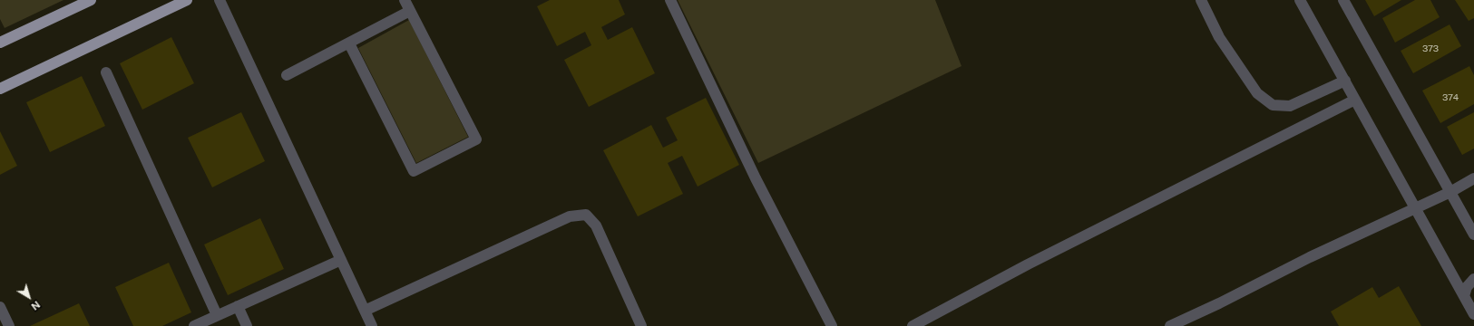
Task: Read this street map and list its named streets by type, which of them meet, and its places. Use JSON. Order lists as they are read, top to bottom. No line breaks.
{"house_numbers":["373","374"],"north":"bottom right"}
